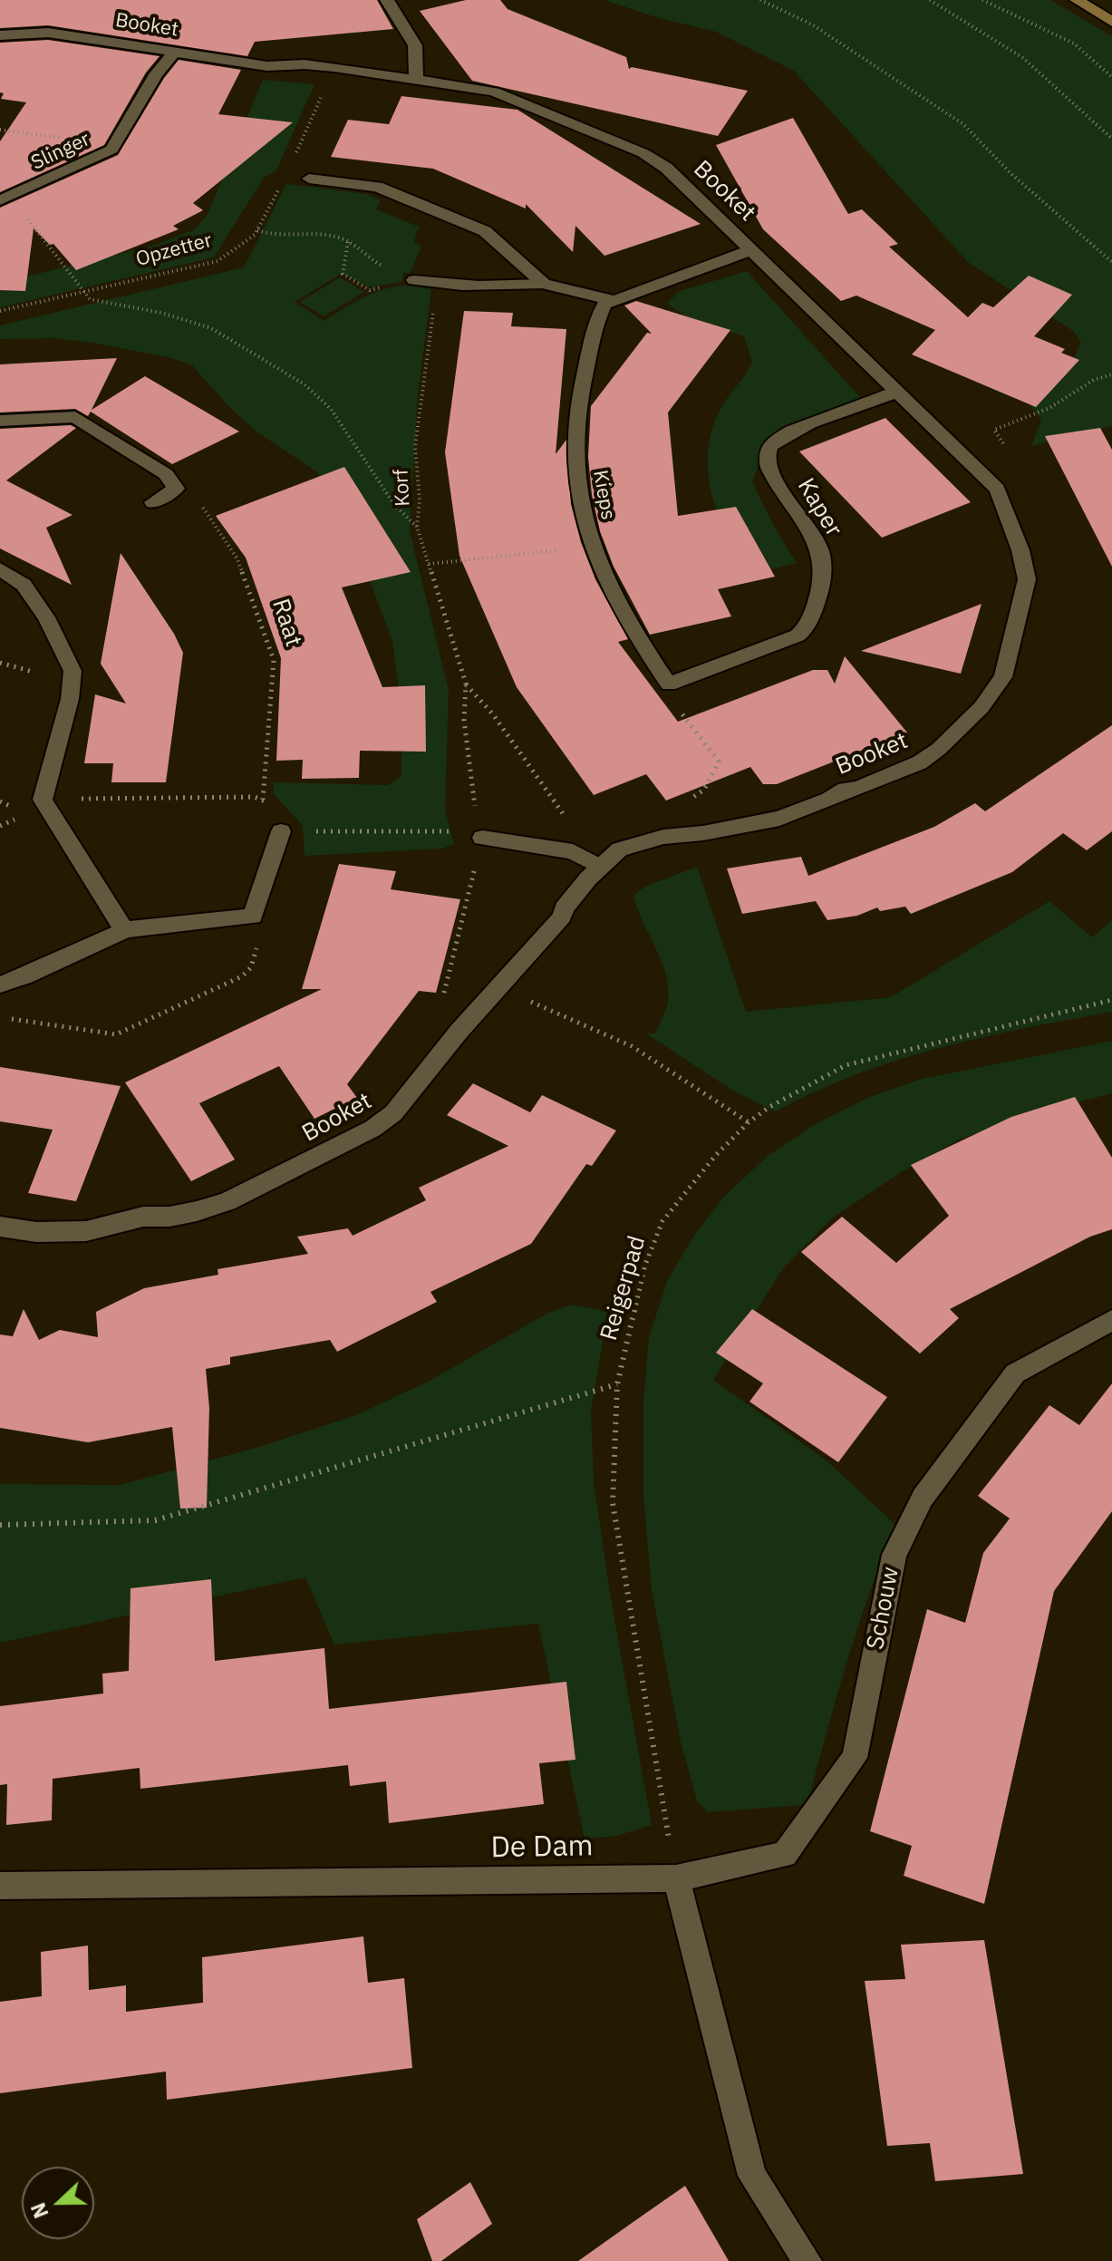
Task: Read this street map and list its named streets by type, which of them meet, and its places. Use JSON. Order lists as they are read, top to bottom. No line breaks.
{"streets":{"street":["Booket","Slinger","Kieps","Kaper","Schouw","De Dam"],"path":["Opzetter","Korf","Raat","Reigerpad"]},"crossings":[["Booket","Slinger"],["Booket","Kaper"],["Kieps","Kaper"],["Reigerpad","Schouw"],["Reigerpad","De Dam"],["Schouw","De Dam"]],"north":"left"}
